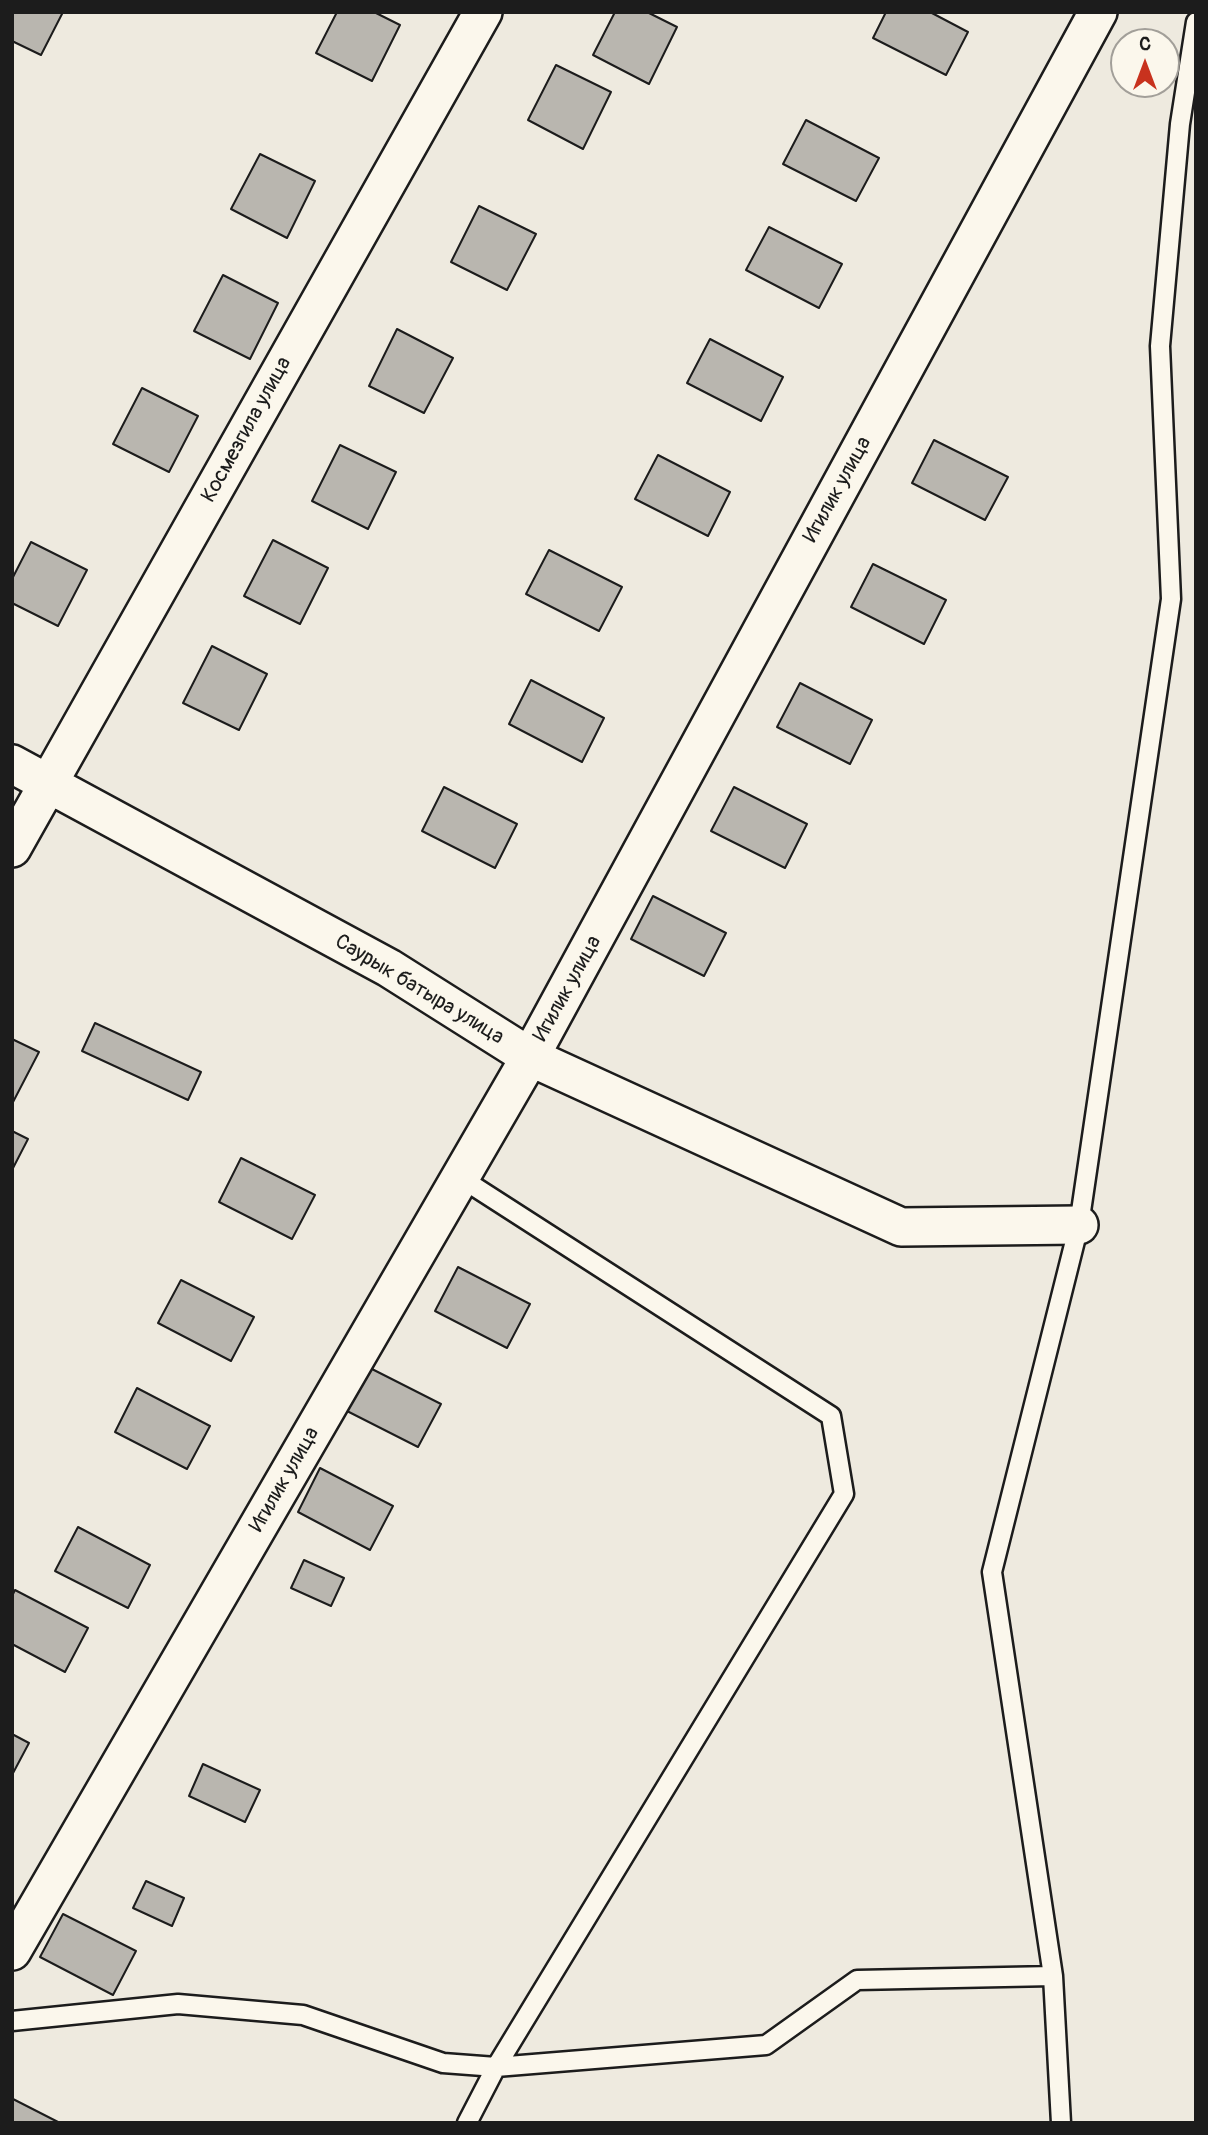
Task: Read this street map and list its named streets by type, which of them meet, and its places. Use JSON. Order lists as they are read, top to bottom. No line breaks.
{"streets":{"street":["Космезгила улица","Игилик улица","Саурык батыра улица"]},"crossings":[["Космезгила улица","Саурык батыра улица"],["Игилик улица","Саурык батыра улица"]],"north":"top"}
